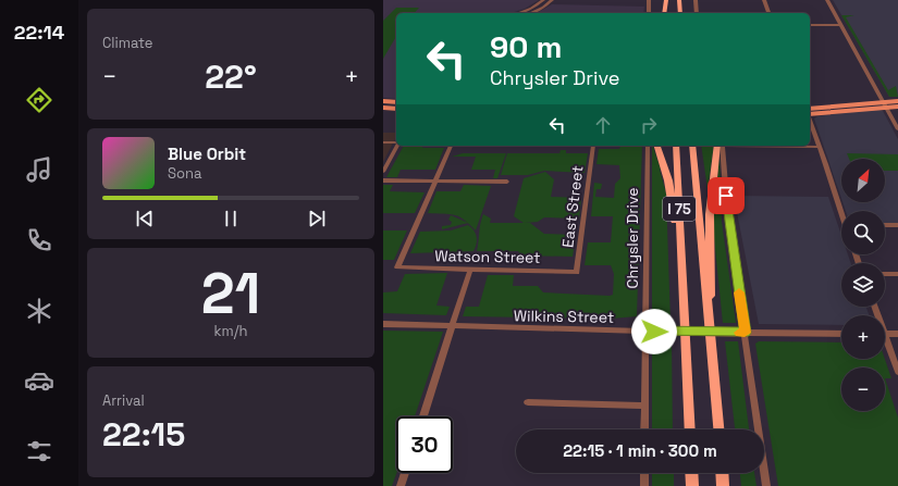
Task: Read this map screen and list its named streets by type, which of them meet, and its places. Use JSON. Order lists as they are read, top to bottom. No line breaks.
{"streets":{"highway":["I 75"],"street":["East Street","Chrysler Drive","Watson Street","Wilkins Street"]},"crossings":[["East Street","Watson Street"],["Chrysler Drive","Wilkins Street"]],"north":"top right","page":{"tabs":"22:14","tile":["Climate",["21","km/h"],["Arrival","22:15"]],"turn":["90 m","Chrysler Drive"],"heat":["−","22°","+"],"song":["Blue Orbit","Sona"],"map_buttons":["+","−"],"limit":"30","trip":"22:15 · 1 min · 300 m"}}
